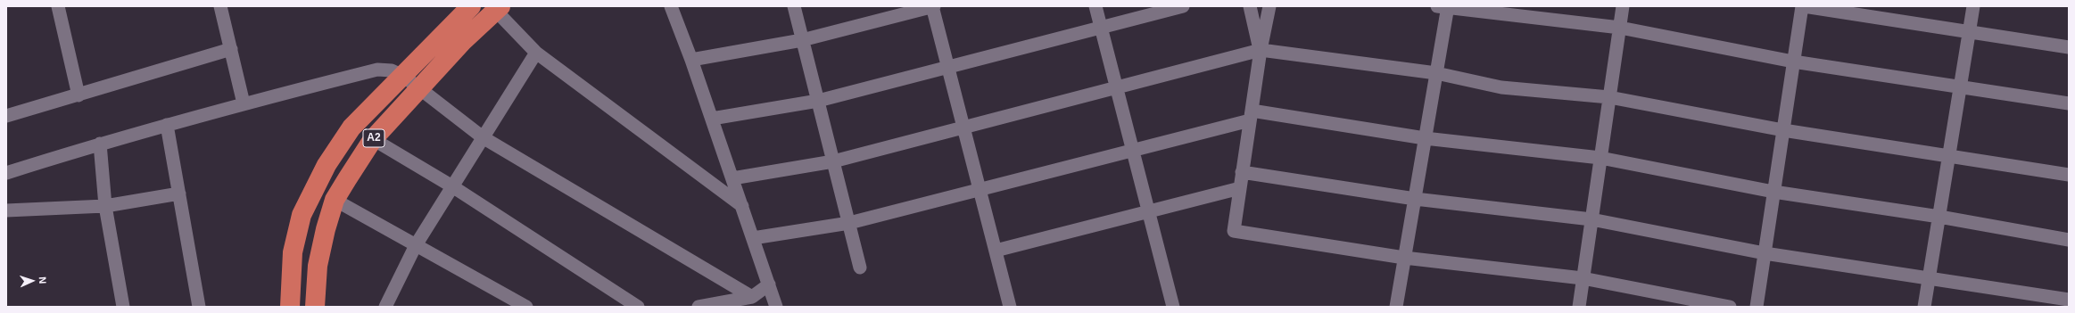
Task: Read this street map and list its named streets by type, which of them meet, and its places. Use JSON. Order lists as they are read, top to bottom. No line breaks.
{"streets":{"highway":["A2"]},"north":"right"}
